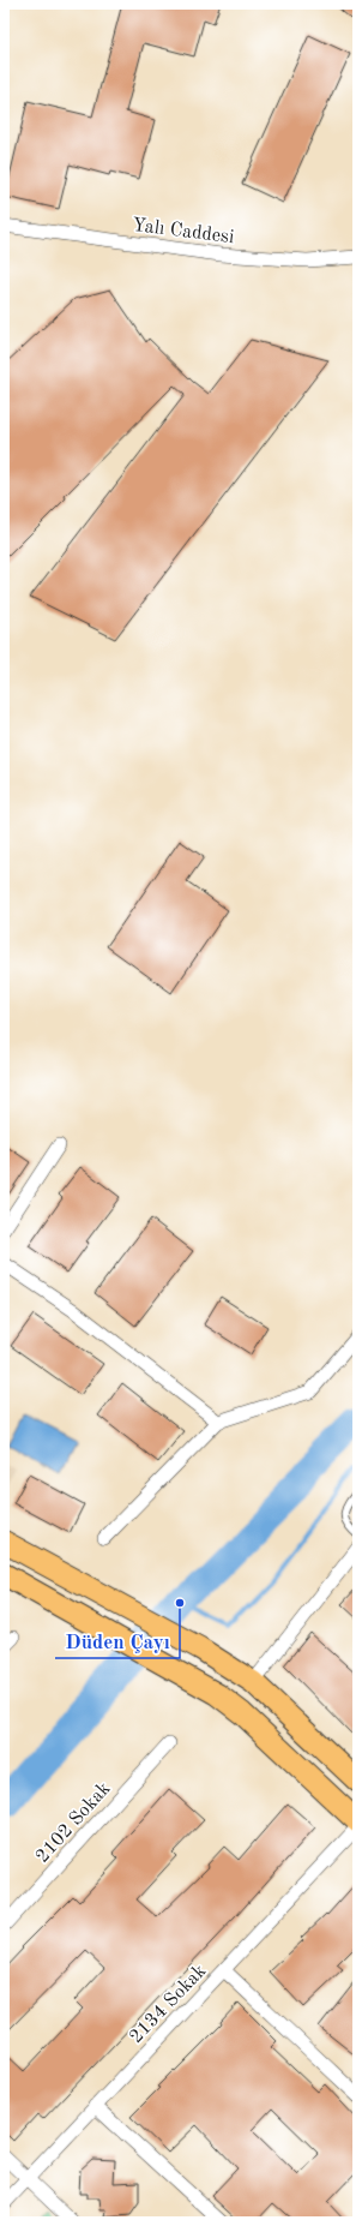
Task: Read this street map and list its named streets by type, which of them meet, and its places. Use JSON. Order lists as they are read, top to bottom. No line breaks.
{"streets":{"street":["Yalı Caddesi","2102 Sokak","2134 Sokak"]},"places":["Düden Çayı"]}
